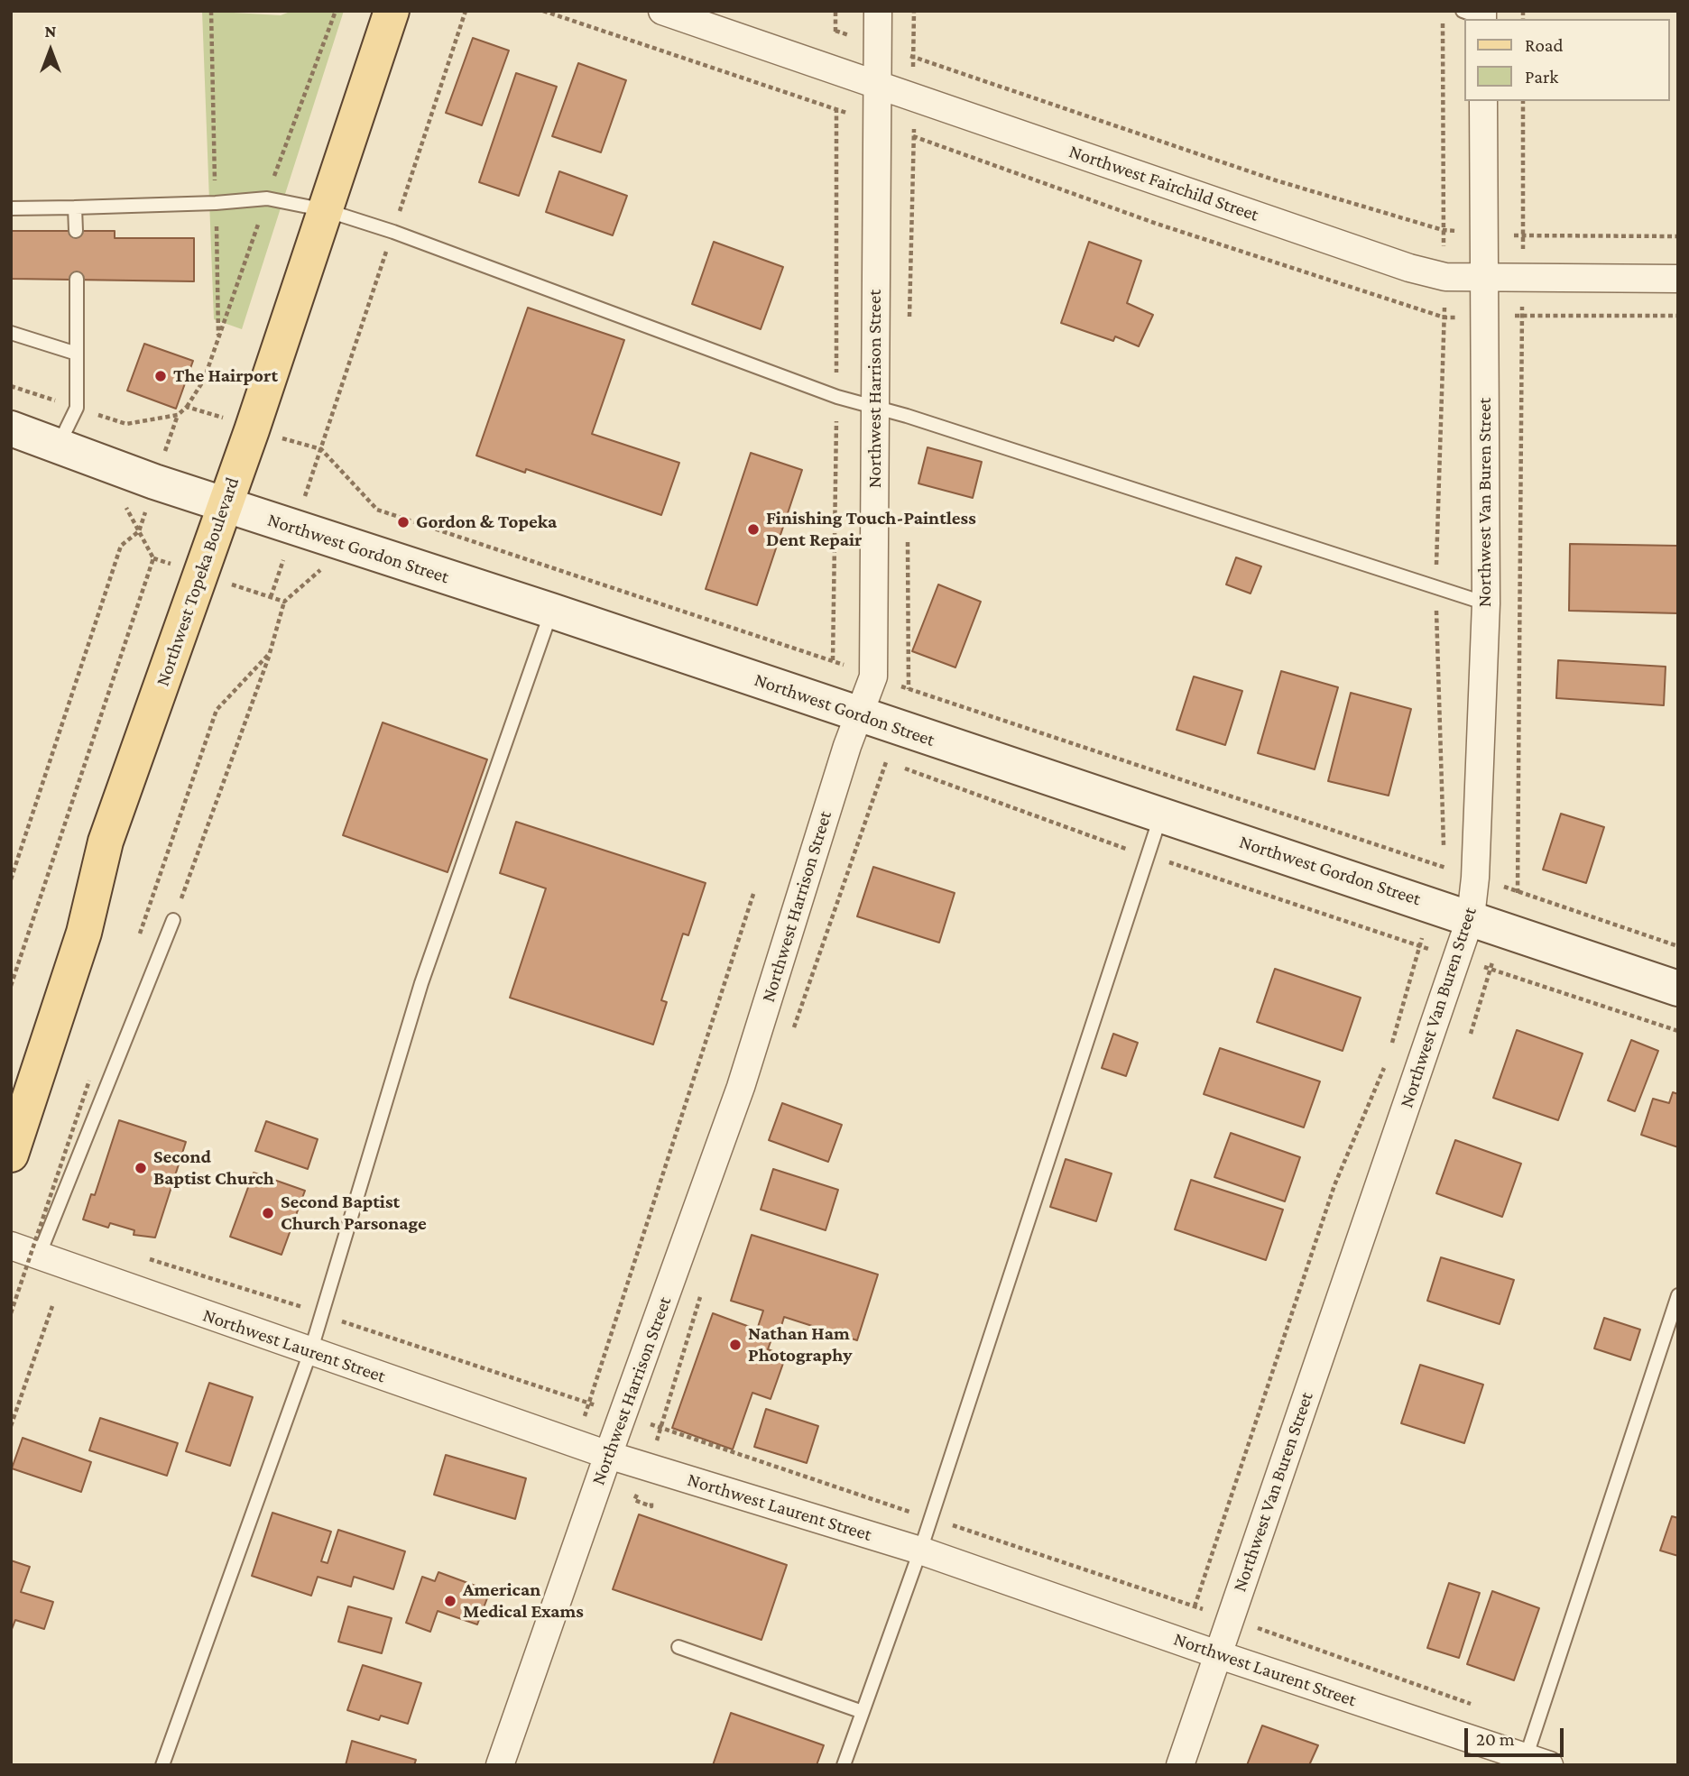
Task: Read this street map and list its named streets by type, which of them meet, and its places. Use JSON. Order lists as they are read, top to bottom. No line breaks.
{"streets":{"main road":["Northwest Gordon Street","Northwest Topeka Boulevard"],"street":["Northwest Fairchild Street","Northwest Harrison Street","Northwest Van Buren Street","Northwest Laurent Street"]},"crossings":[["Northwest Fairchild Street","Northwest Harrison Street"],["Northwest Fairchild Street","Northwest Van Buren Street"],["Northwest Harrison Street","Northwest Gordon Street"],["Northwest Harrison Street","Northwest Laurent Street"],["Northwest Van Buren Street","Northwest Gordon Street"],["Northwest Van Buren Street","Northwest Laurent Street"],["Northwest Gordon Street","Northwest Topeka Boulevard"]],"places":["The Hairport","Gordon & Topeka","Finishing Touch-Paintless Dent Repair","Second Baptist Church","Second Baptist Church Parsonage","Nathan Ham Photography","American Medical Exams"],"legend":["Road","Park"],"scale_bar":"20 m","north":"top"}
